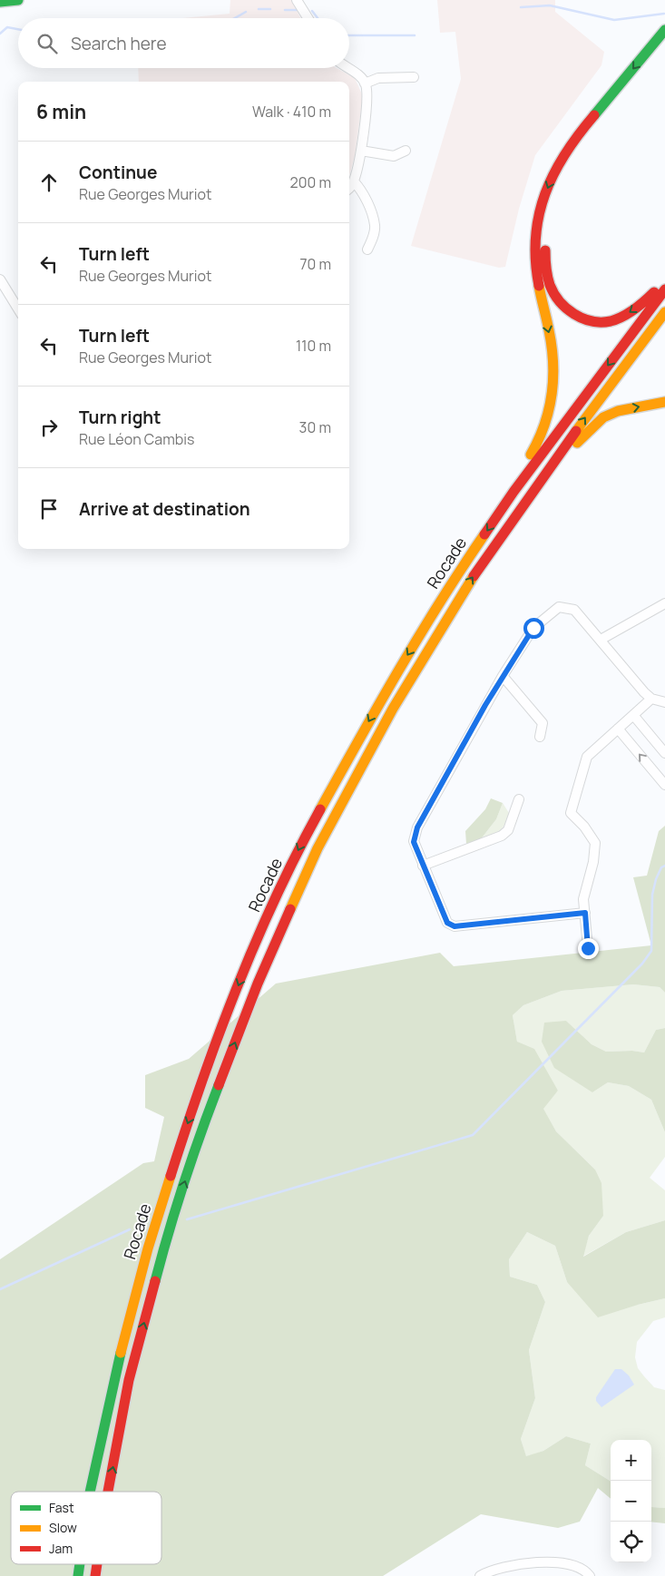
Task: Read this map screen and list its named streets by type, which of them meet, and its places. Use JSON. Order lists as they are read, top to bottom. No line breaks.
{"streets":{"main road":["Rocade"]},"legend":["Fast","Slow","Jam"],"page":{"search":"Search here","heading":["6 min","Walk · 410 m"],"list":[["Continue","Rue Georges Muriot","200 m"],["Turn left","Rue Georges Muriot","70 m"],["Turn left","Rue Georges Muriot","110 m"],["Turn right","Rue Léon Cambis","30 m"],"Arrive at destination"],"map_buttons":["+","−"]}}
